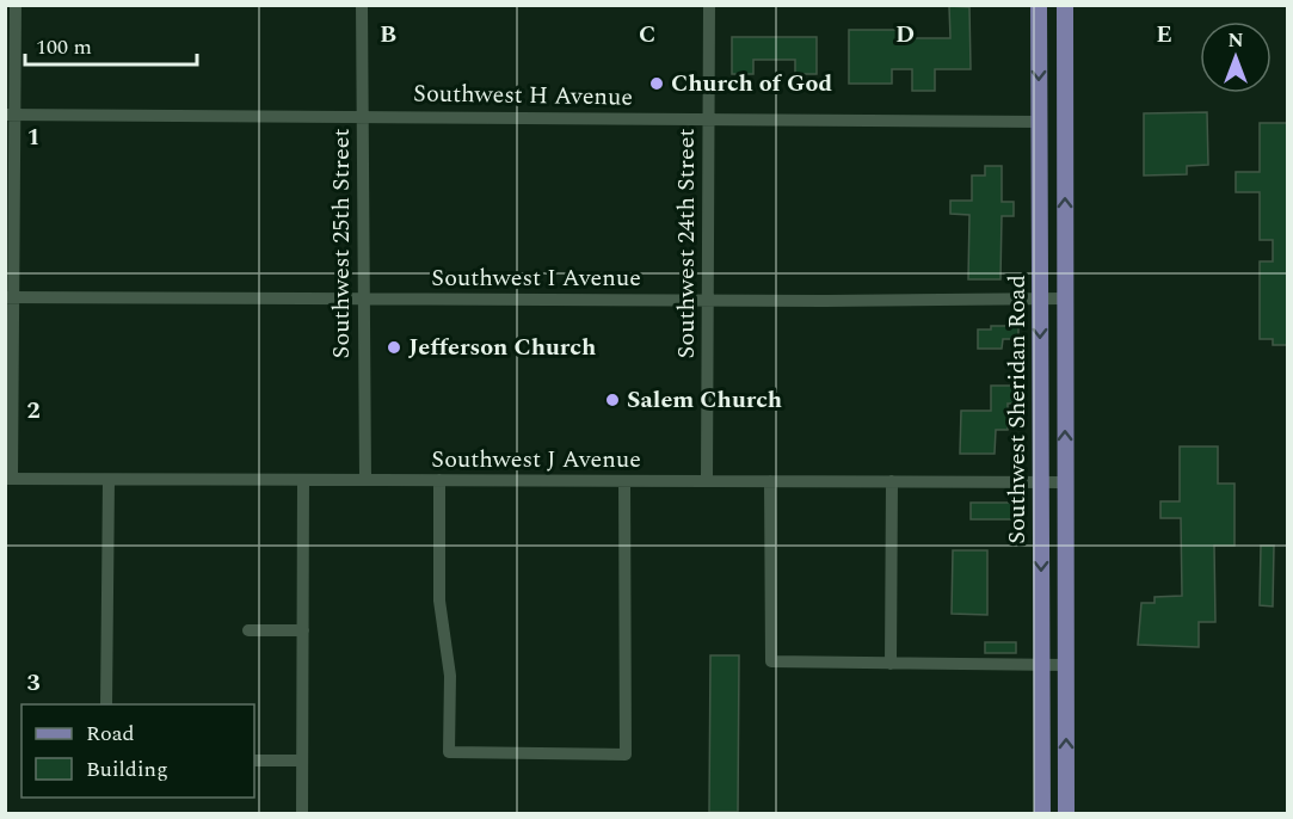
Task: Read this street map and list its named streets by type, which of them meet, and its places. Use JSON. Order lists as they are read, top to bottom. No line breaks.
{"streets":{"main road":["Southwest Sheridan Road"],"street":["Southwest H Avenue","Southwest 25th Street","Southwest 24th Street","Southwest I Avenue","Southwest J Avenue"]},"crossings":[["Southwest H Avenue","Southwest 25th Street"],["Southwest H Avenue","Southwest 24th Street"],["Southwest H Avenue","Southwest Sheridan Road"],["Southwest 25th Street","Southwest I Avenue"],["Southwest 25th Street","Southwest J Avenue"],["Southwest 24th Street","Southwest I Avenue"],["Southwest 24th Street","Southwest J Avenue"],["Southwest I Avenue","Southwest Sheridan Road"],["Southwest Sheridan Road","Southwest J Avenue"]],"places":["Church of God","Jefferson Church","Salem Church"],"legend":["Road","Building"],"scale_bar":"100 m","north":"top","grid":{"columns":["B","C","D","E"],"rows":["1","2","3"]}}
